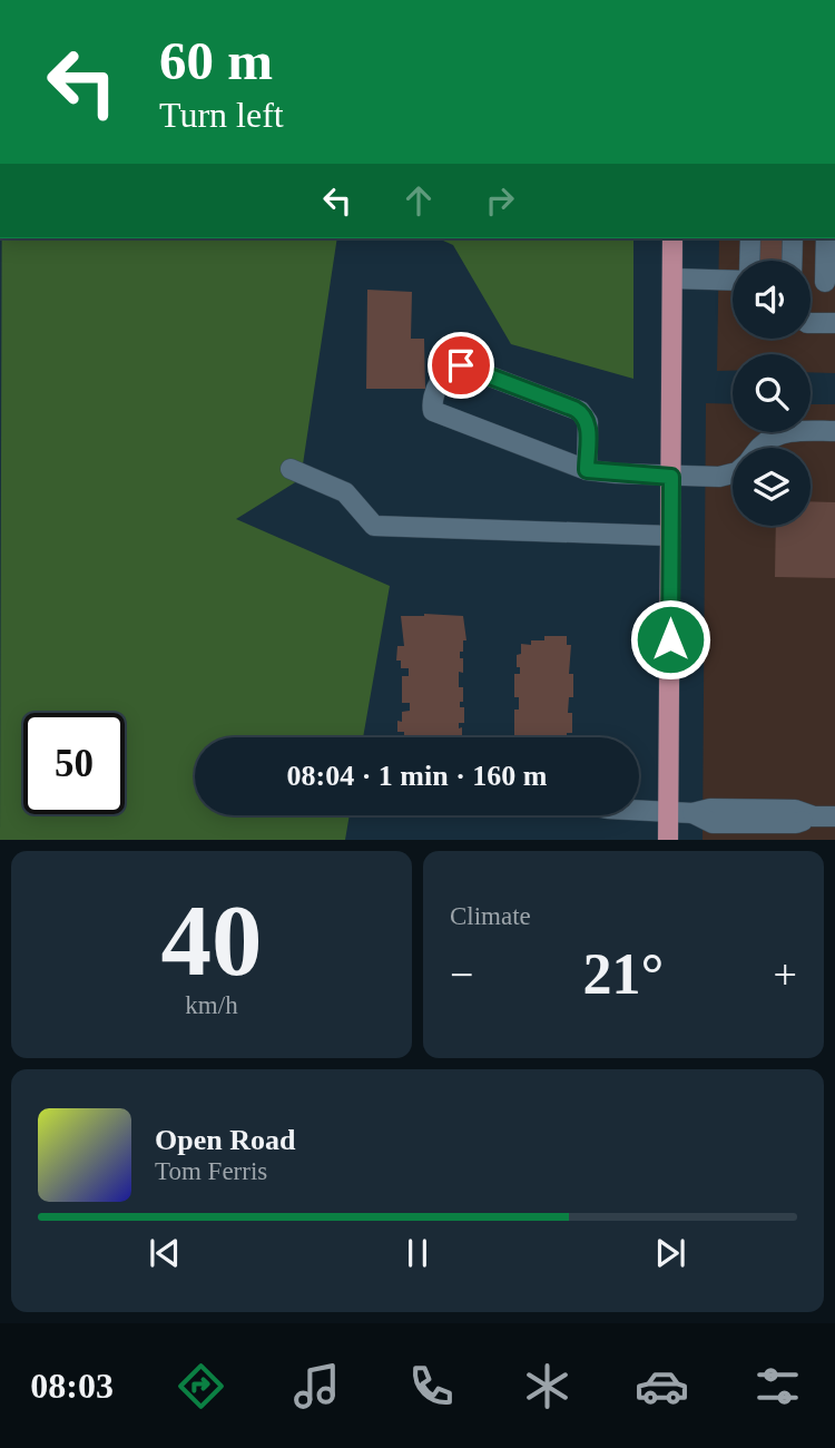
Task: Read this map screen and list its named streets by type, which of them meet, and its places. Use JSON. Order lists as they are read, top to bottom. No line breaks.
{"page":{"turn":["60 m","Turn left"],"limit":"50","trip":"08:04 · 1 min · 160 m","tile":[["40","km/h"],"Climate"],"heat":["−","21°","+"],"song":["Open Road","Tom Ferris"],"tabs":"08:03"}}
